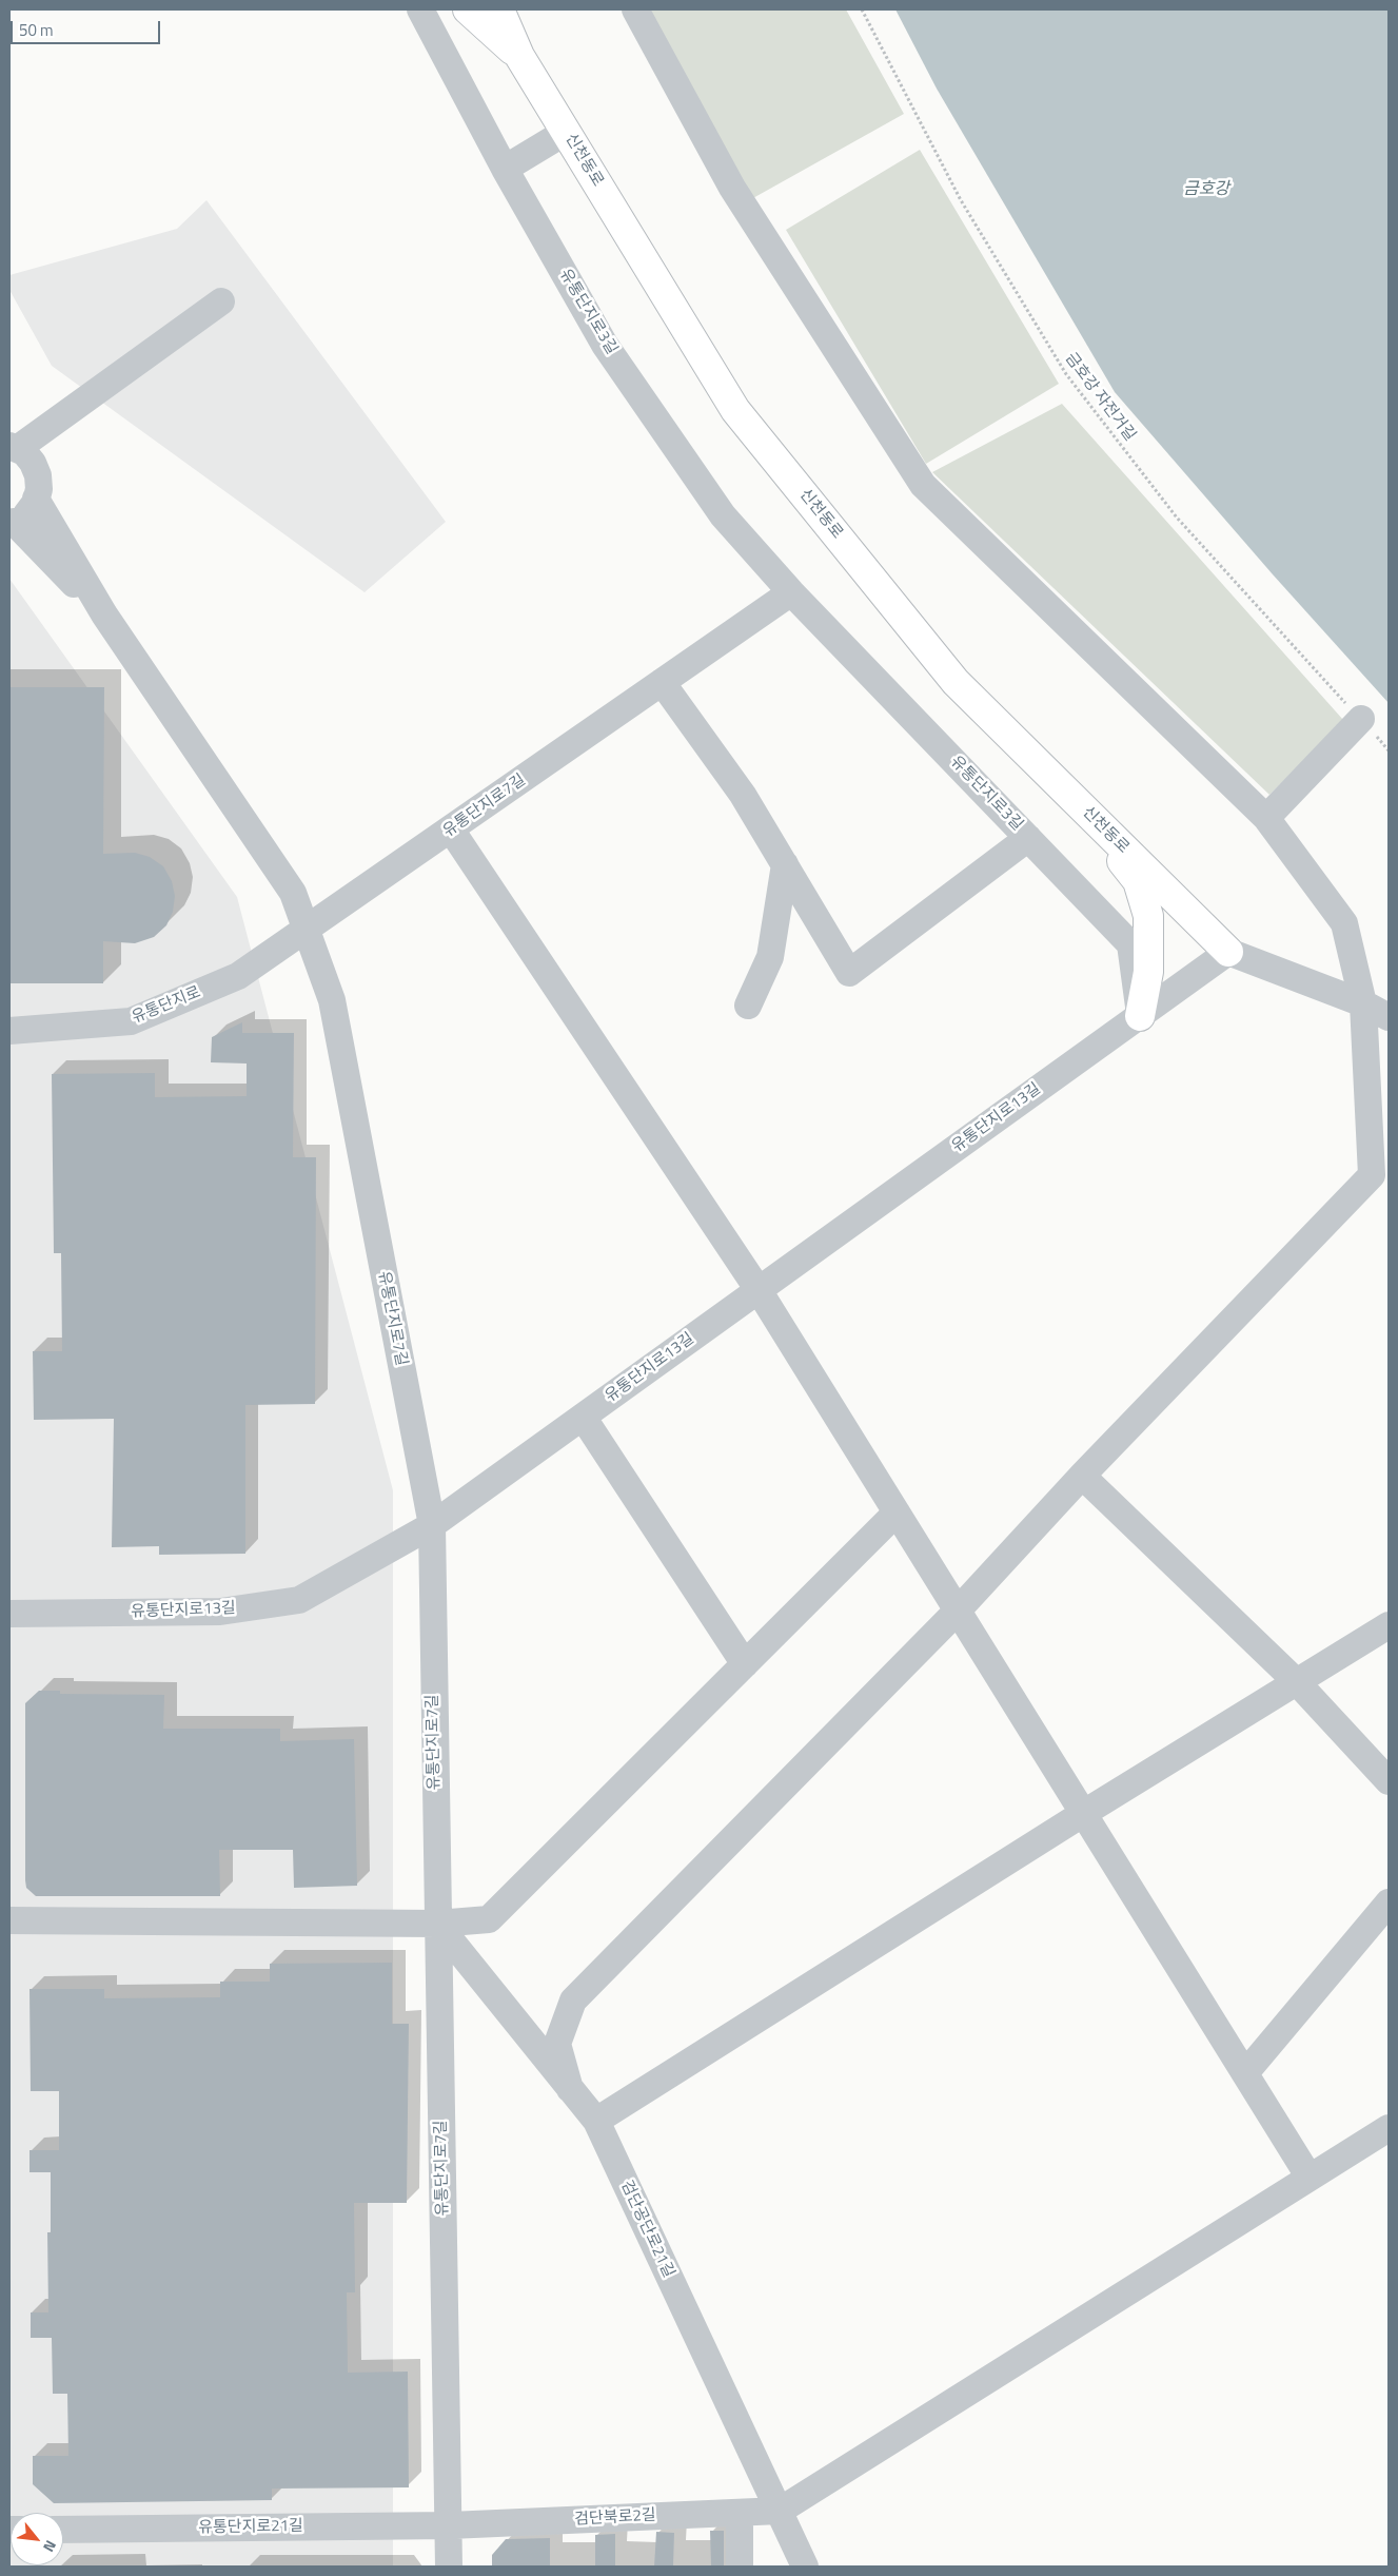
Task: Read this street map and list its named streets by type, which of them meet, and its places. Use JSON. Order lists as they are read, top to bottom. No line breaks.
{"streets":{"main road":["신천동로"],"street":["유통단지로3길","유통단지로7길","유통단지로","유통단지로13길","검단공단로21길","검단북로2길","유통단지로21길"],"path":["금호강 자전거길"]},"crossings":[["신천동로","유통단지로13길"],["유통단지로3길","유통단지로13길"],["유통단지로7길","유통단지로"],["유통단지로7길","유통단지로13길"],["유통단지로7길","검단공단로21길"],["유통단지로7길","검단북로2길"],["유통단지로7길","유통단지로21길"],["검단공단로21길","검단북로2길"],["검단북로2길","유통단지로21길"]],"water":["금호강"],"scale_bar":"50 m","north":"bottom right"}
